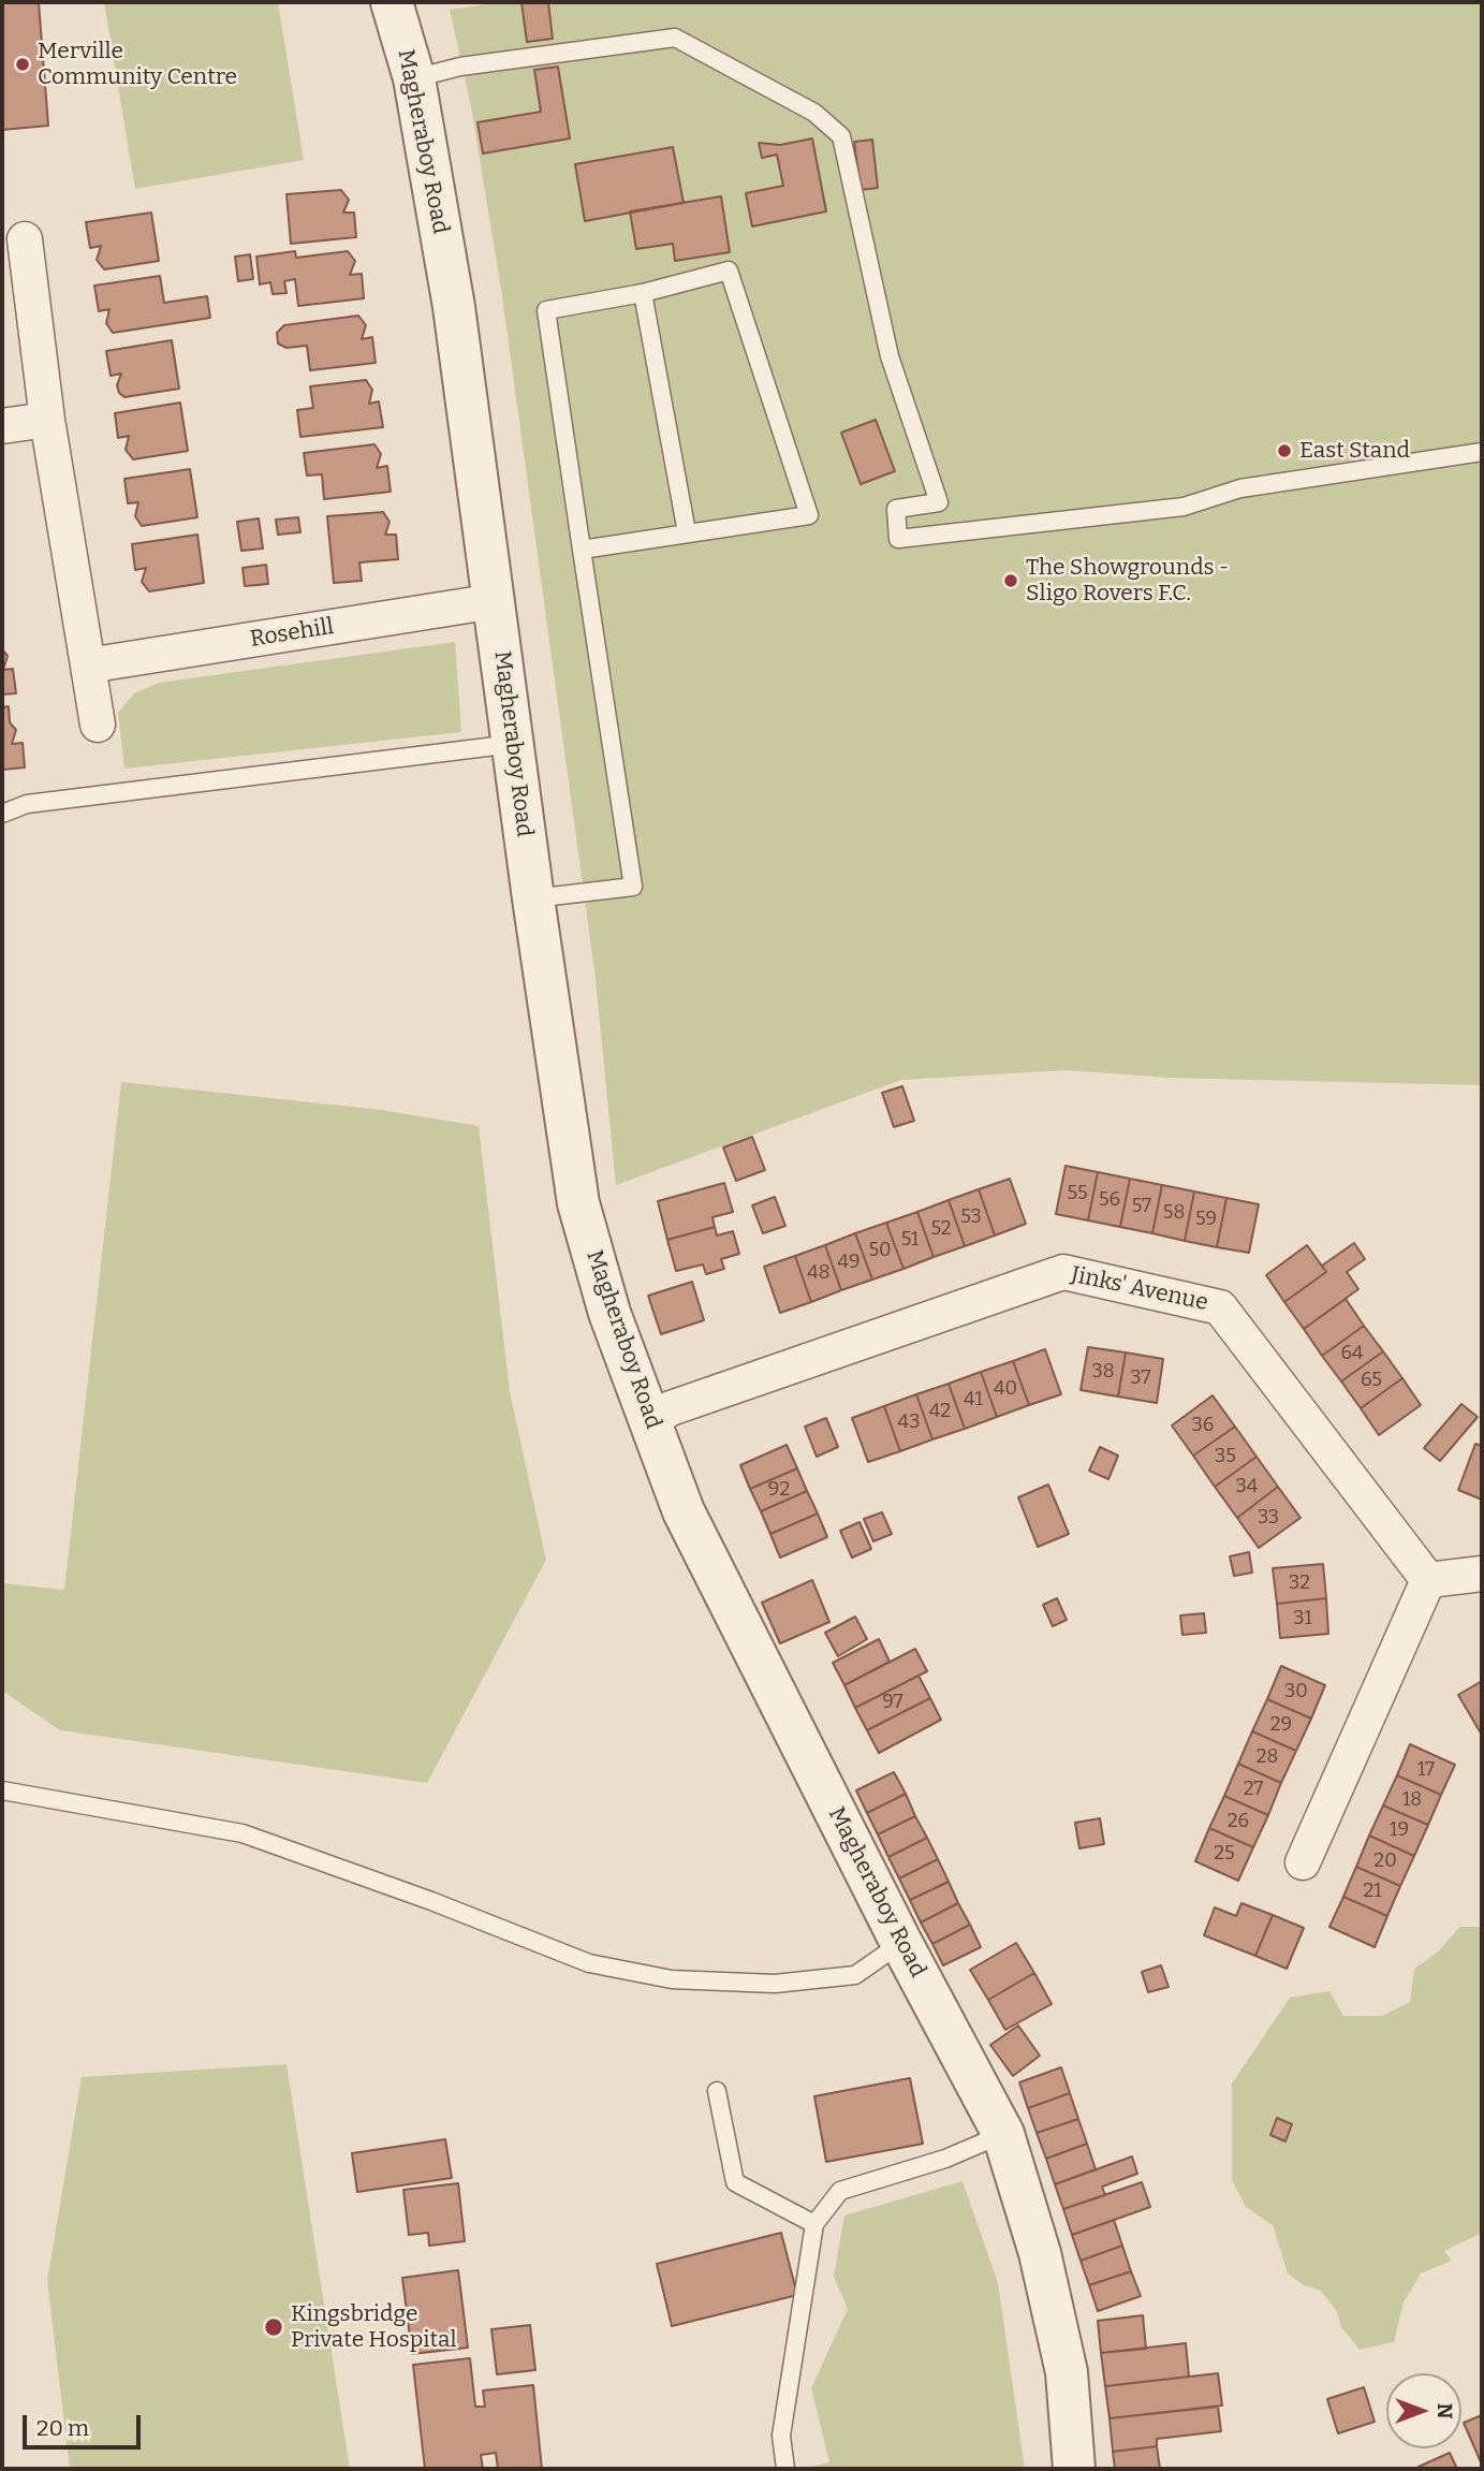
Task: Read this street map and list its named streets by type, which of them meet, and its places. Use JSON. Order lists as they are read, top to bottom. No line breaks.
{"streets":{"street":["Magheraboy Road","Rosehill","Jinks' Avenue"]},"crossings":[["Magheraboy Road","Rosehill"],["Magheraboy Road","Jinks' Avenue"]],"places":["Merville Community Centre","East Stand","The Showgrounds - Sligo Rovers F.C.","Kingsbridge Private Hospital"],"house_numbers":["55","56","57","58","53","59","52","51","50","49","48","64","38","37","65","40","41","42","43","36","35","34","92","33","32","31","30","97","29","28","17","27","18","26","19","25","20","21"],"scale_bar":"20 m","north":"right"}
